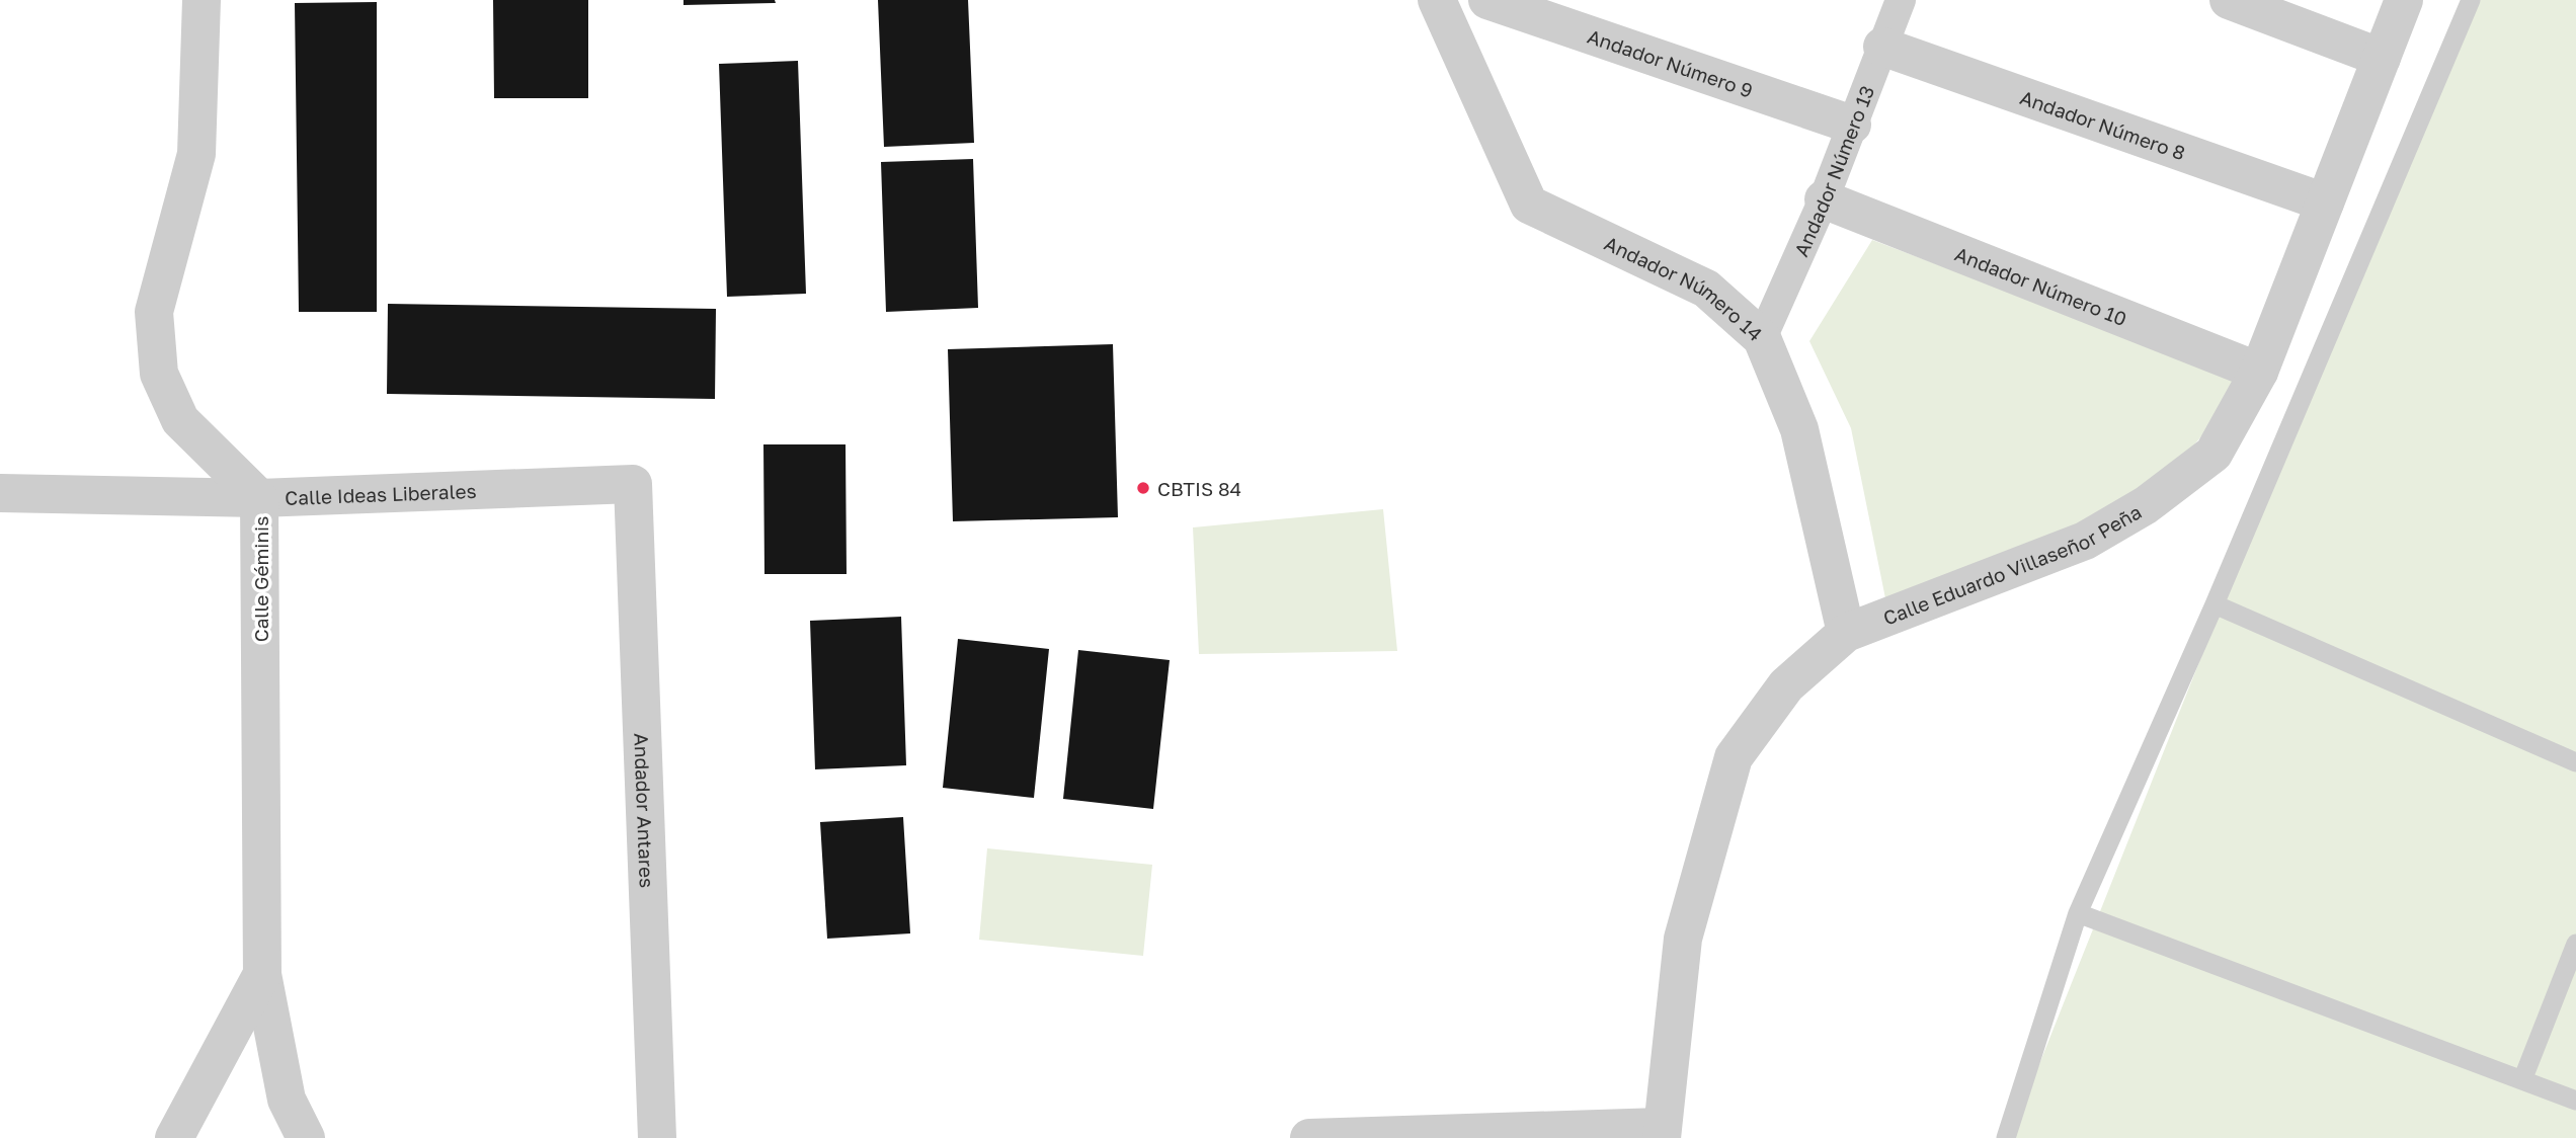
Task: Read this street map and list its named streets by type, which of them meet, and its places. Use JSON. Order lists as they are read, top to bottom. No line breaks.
{"streets":{"street":["Andador Número 9","Andador Número 8","Andador Número 13","Andador Número 10","Andador Número 14","Calle Ideas Liberales","Calle Eduardo Villaseñor Peña","Calle Géminis","Andador Antares"]},"crossings":[["Andador Número 9","Andador Número 13"],["Andador Número 8","Andador Número 13"],["Andador Número 8","Calle Eduardo Villaseñor Peña"],["Andador Número 13","Andador Número 10"],["Andador Número 13","Andador Número 14"],["Andador Número 10","Calle Eduardo Villaseñor Peña"],["Andador Número 14","Calle Eduardo Villaseñor Peña"],["Calle Ideas Liberales","Calle Géminis"],["Calle Ideas Liberales","Andador Antares"]],"places":["CBTIS 84"]}
